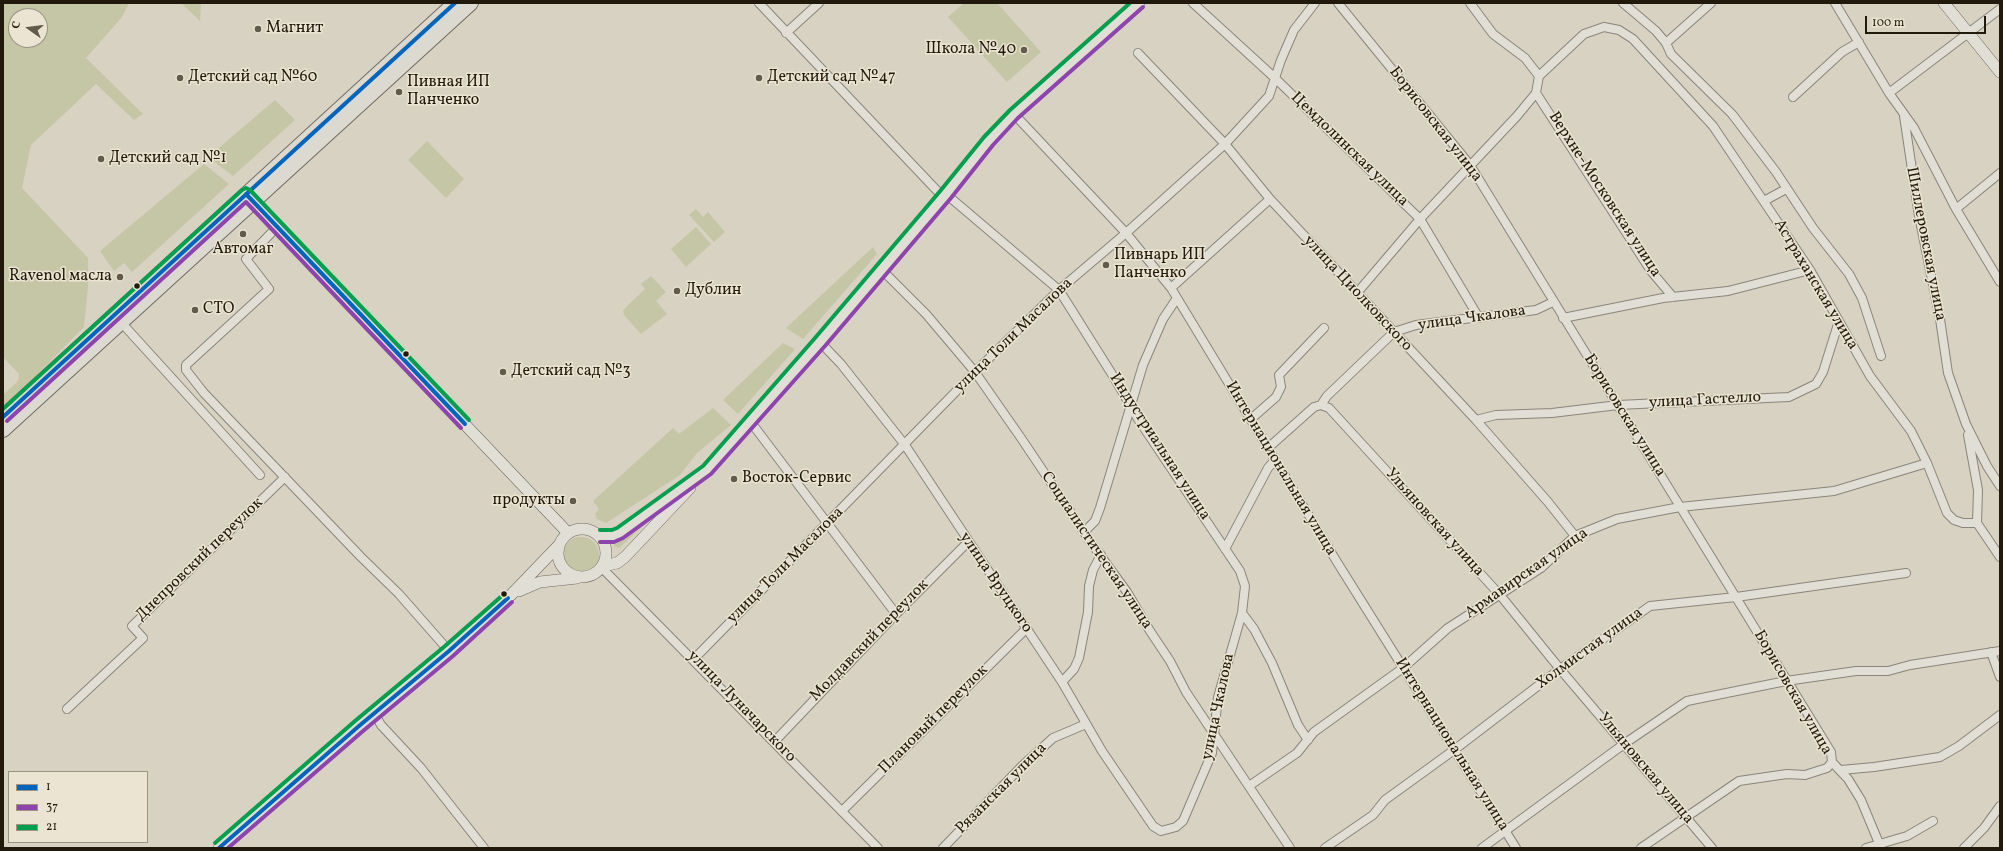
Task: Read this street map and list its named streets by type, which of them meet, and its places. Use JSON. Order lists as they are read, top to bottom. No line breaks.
{"streets":{"street":["Борисовская улица","Цемдолинская улица","Верхне-Московская улица","Шиллеровская улица","Астраханская улица","улица Циолковского","улица Чкалова","улица Толи Масалова","улица Гастелло","Индустриальная улица","Интернациональная улица","Ульяновская улица","Социалистическая улица","Днепровский переулок","Армавирская улица","улица Вруцкого","Молдавский переулок","Холмистая улица","улица Луначарского","Плановый переулок","Рязанская улица"]},"crossings":[["Борисовская улица","улица Чкалова"],["Борисовская улица","улица Гастелло"],["Борисовская улица","Армавирская улица"],["Борисовская улица","Холмистая улица"],["Цемдолинская улица","улица Чкалова"],["Цемдолинская улица","улица Толи Масалова"],["Астраханская улица","улица Гастелло"],["Астраханская улица","Армавирская улица"],["улица Циолковского","улица Чкалова"],["улица Циолковского","улица Толи Масалова"],["улица Циолковского","улица Гастелло"],["улица Циолковского","Армавирская улица"],["улица Чкалова","Индустриальная улица"],["улица Чкалова","Интернациональная улица"],["улица Чкалова","Ульяновская улица"],["улица Чкалова","Социалистическая улица"],["улица Чкалова","улица Вруцкого"],["улица Толи Масалова","Индустриальная улица"],["улица Толи Масалова","Интернациональная улица"],["улица Толи Масалова","Социалистическая улица"],["улица Толи Масалова","улица Вруцкого"],["улица Толи Масалова","улица Луначарского"],["Интернациональная улица","Армавирская улица"],["Интернациональная улица","Холмистая улица"],["Ульяновская улица","Армавирская улица"],["Ульяновская улица","Холмистая улица"],["Социалистическая улица","Армавирская улица"],["улица Вруцкого","Молдавский переулок"],["улица Вруцкого","Плановый переулок"],["улица Вруцкого","Рязанская улица"],["Молдавский переулок","улица Луначарского"],["улица Луначарского","Плановый переулок"]],"places":["Магнит","Школа №40","Детский сад №60","Детский сад №47","Пивная ИП Панченко","Детский сад №1","Автомаг","Пивнарь ИП Панченко","Ravenol масла","Дублин","СТО","Детский сад №3","Восток-Сервис","продукты"],"lines":["transit line 1","transit line 21","transit line 37"],"legend":["1","37","21"],"scale_bar":"100 m","north":"left"}
